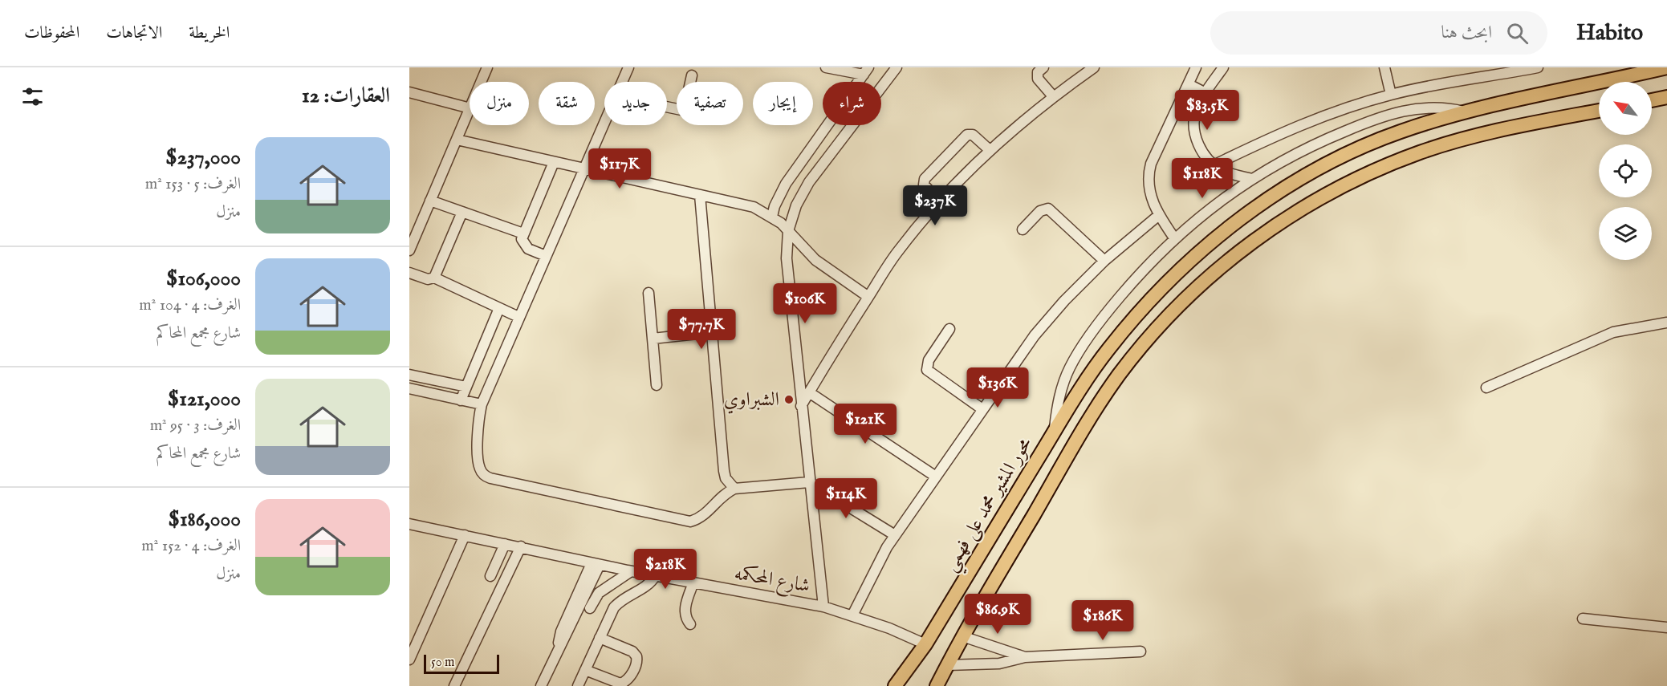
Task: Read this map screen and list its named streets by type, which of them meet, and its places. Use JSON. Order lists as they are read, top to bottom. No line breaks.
{"streets":{"main road":["محور المشير محمد على فهمي"],"street":["شارع المحكمه"]},"crossings":[["محور المشير محمد على فهمي","شارع المحكمه"]],"places":["الشبراوي"],"scale_bar":"50 m","north":"top left","page":{"header":"Habito","search":"ابحث هنا","nav":["الخريطة","الاتجاهات","المحفوظات"],"heading":"العقارات: 12","chip":["شراء","إيجار","تصفية","جديد","شقة","منزل"],"price":["$83.5K","$117K","$118K","$237K","$106K","$77.7K","$136K","$121K","$114K","$218K","$86.9K","$186K"],"list":[{"name":"$237,000","note":"الغرف: 5 · 153 m² · منزل"},{"name":"$106,000","note":"الغرف: 4 · 104 m² · شارع مجمع المحاكم"},{"name":"$121,000","note":"الغرف: 3 · 95 m² · شارع مجمع المحاكم"},{"name":"$186,000","note":"الغرف: 4 · 152 m² · منزل"}],"scale":"50 m"}}
